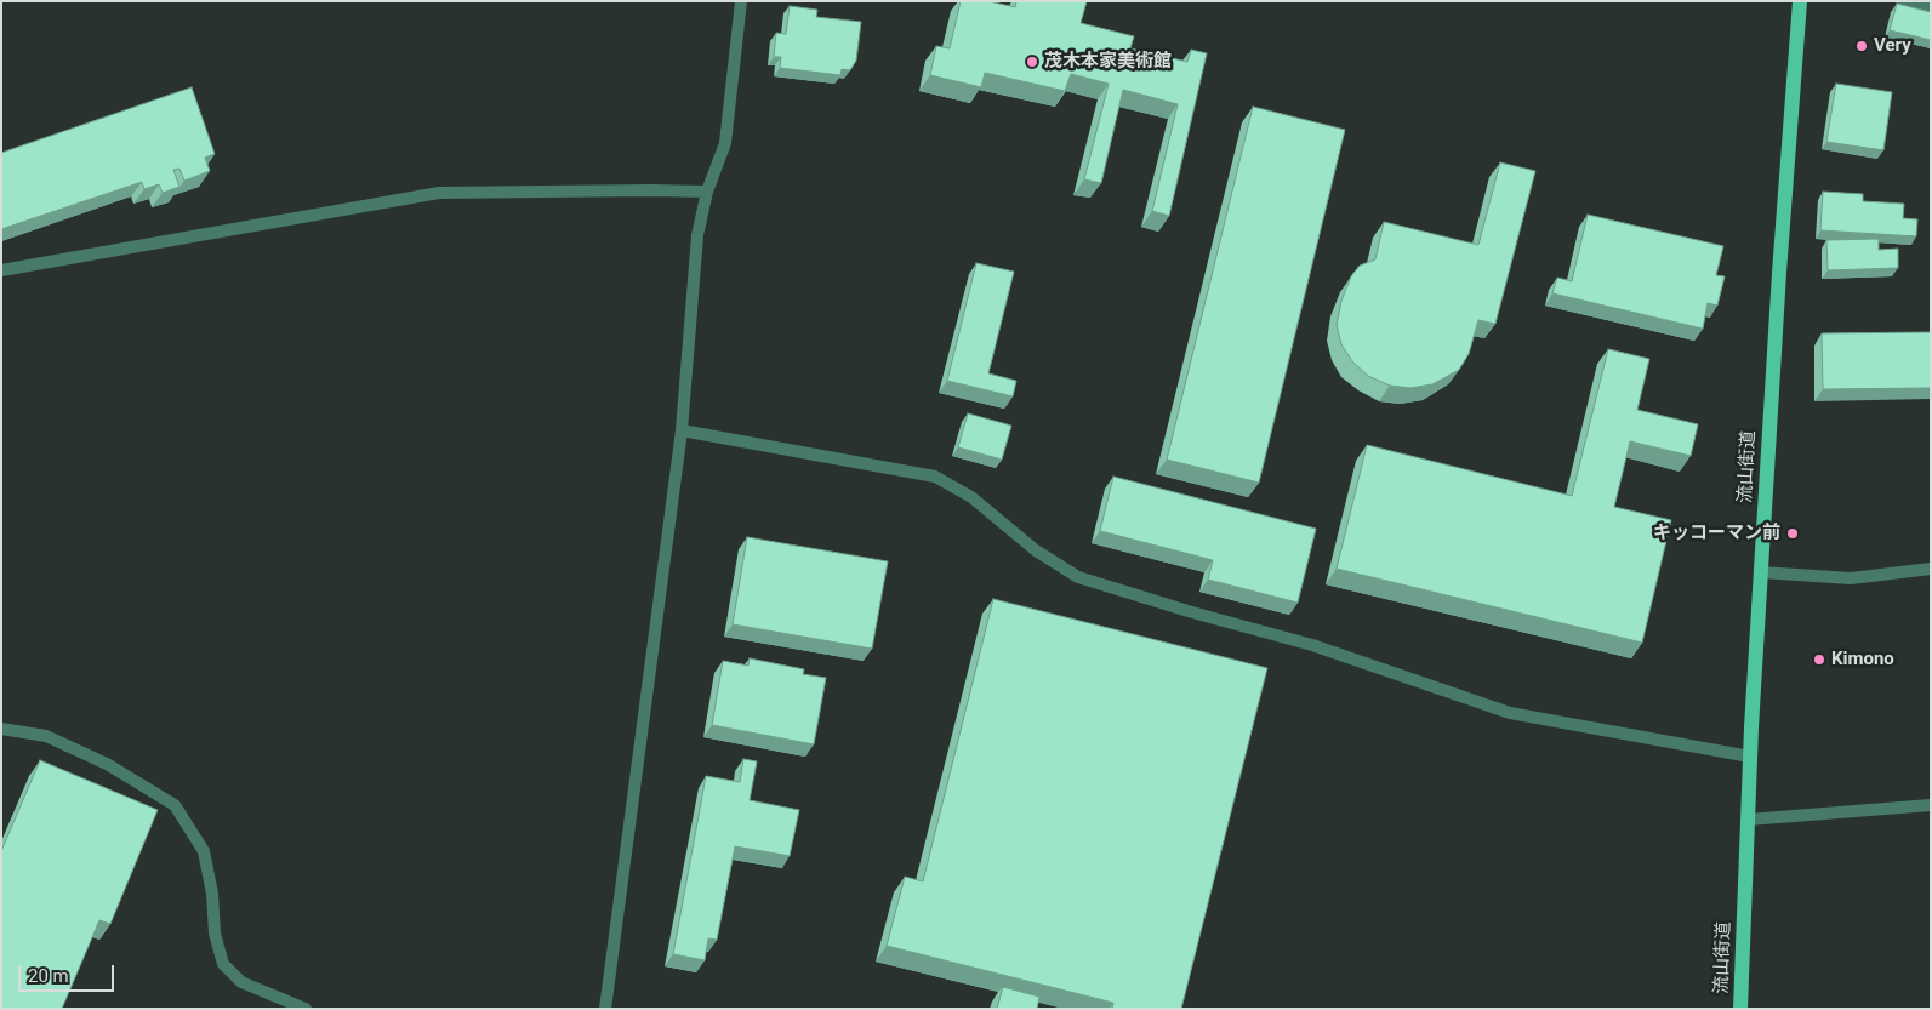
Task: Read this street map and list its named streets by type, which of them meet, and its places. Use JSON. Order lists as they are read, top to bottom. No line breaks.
{"streets":{"main road":["流山街道"]},"places":["Very","茂木本家美術館","キッコーマン前","Kimono"],"scale_bar":"20 m"}
